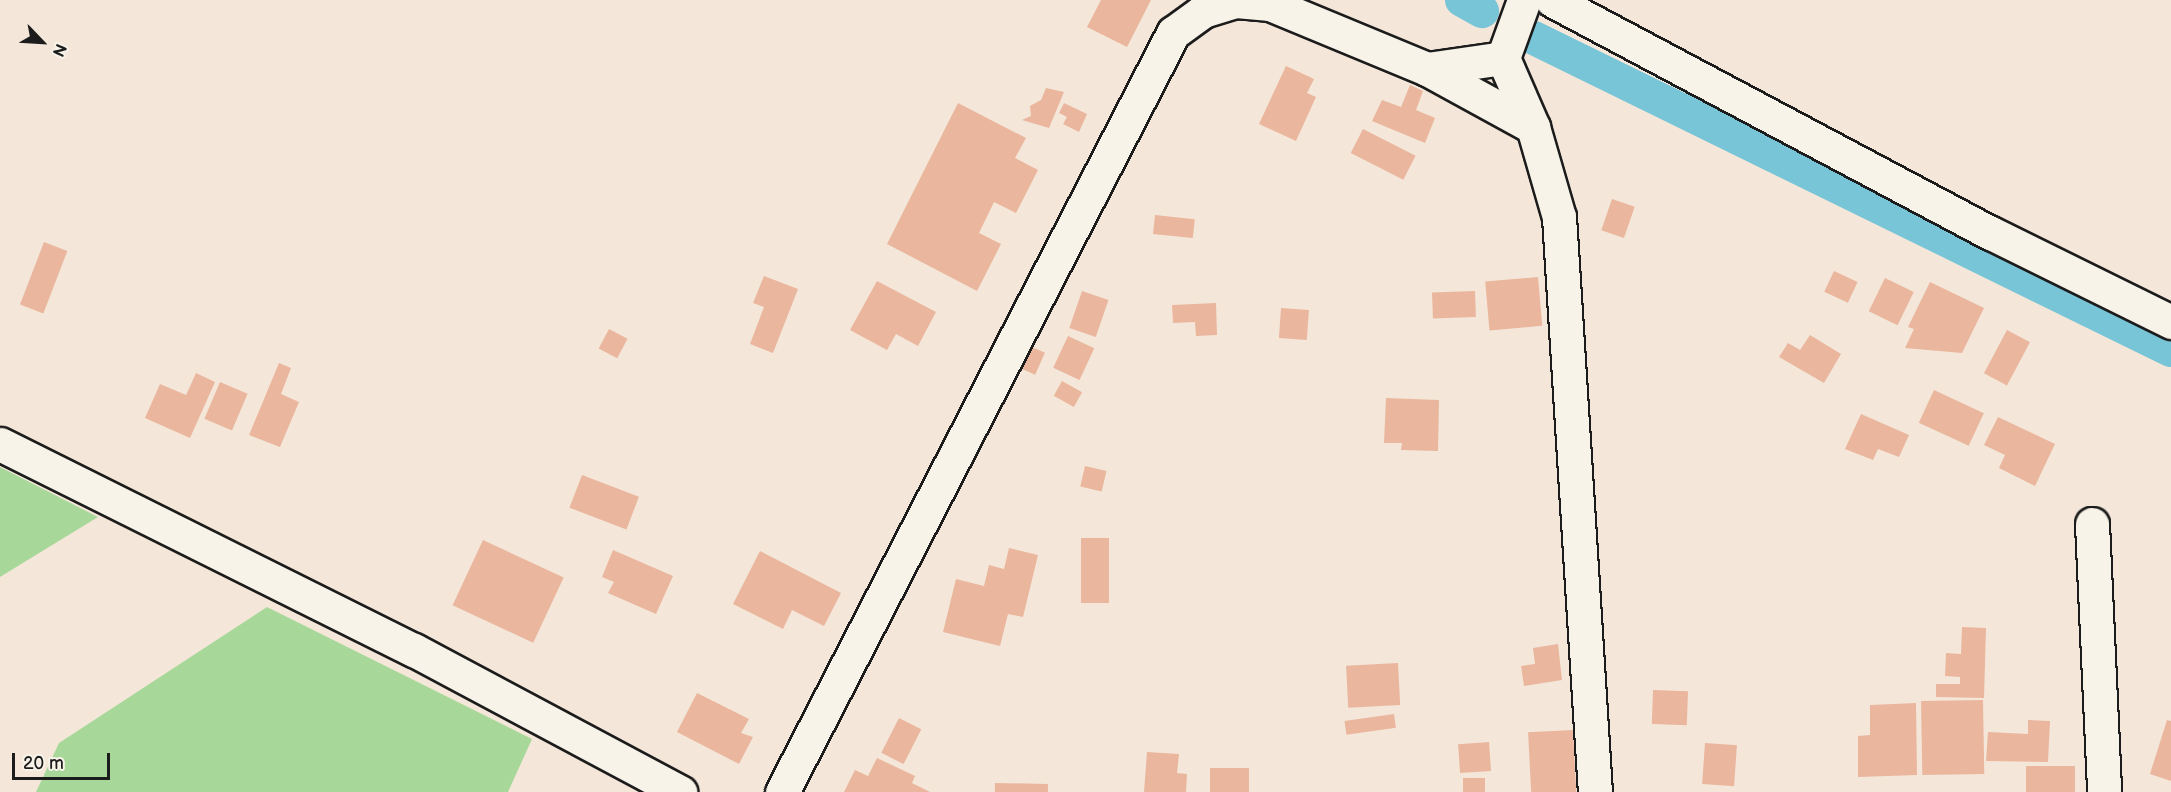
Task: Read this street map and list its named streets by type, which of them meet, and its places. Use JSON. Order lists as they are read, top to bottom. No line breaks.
{"scale_bar":"20 m","north":"bottom right"}
